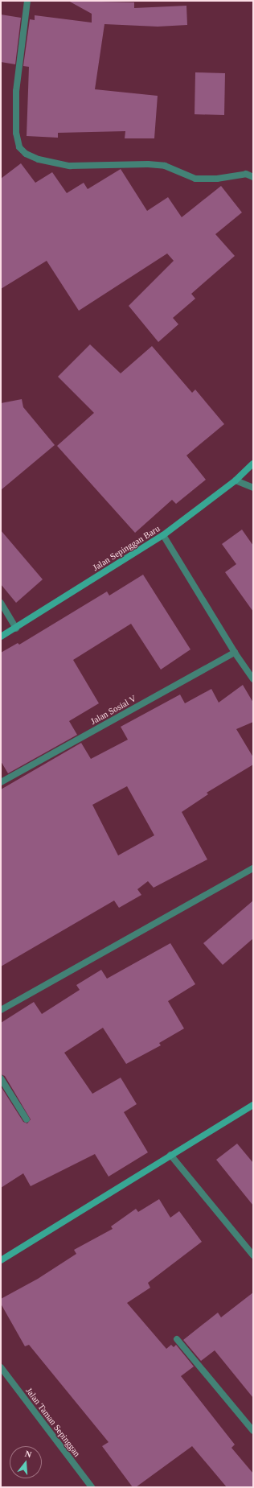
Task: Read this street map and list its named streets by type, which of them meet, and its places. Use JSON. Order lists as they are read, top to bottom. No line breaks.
{"streets":{"street":["Jalan Sepinggan Baru","Jalan Sosial V","Jalan Taman Sepinggan"]},"north":"top"}
